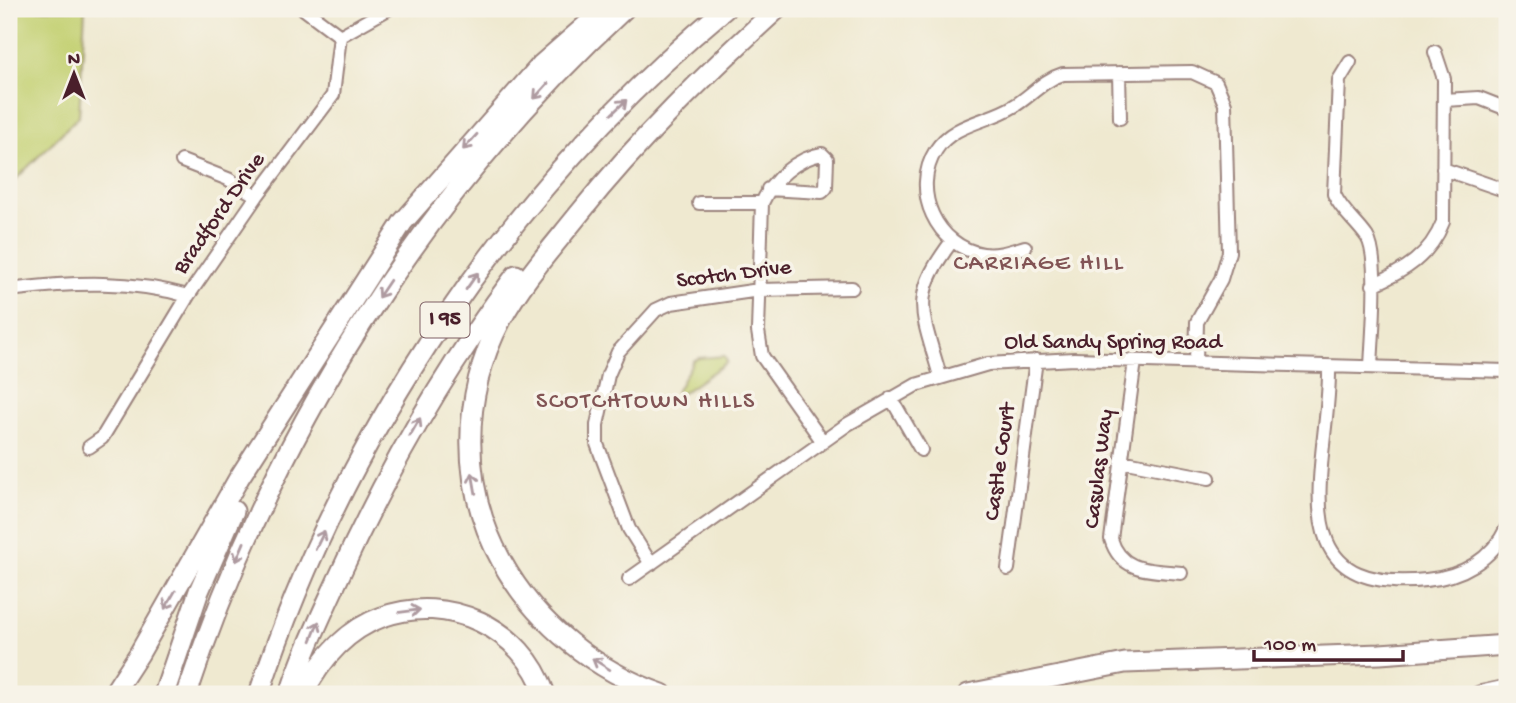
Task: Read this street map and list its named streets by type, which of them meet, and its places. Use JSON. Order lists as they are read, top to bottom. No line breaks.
{"streets":{"highway":["I 95"],"street":["Bradford Drive","Scotch Drive","Old Sandy Spring Road","Castle Court","Casulas Way"]},"crossings":[["Scotch Drive","Old Sandy Spring Road"],["Old Sandy Spring Road","Castle Court"],["Old Sandy Spring Road","Casulas Way"]],"districts":["CARRIAGE HILL","SCOTCHTOWN HILLS"],"scale_bar":"100 m","north":"top"}
